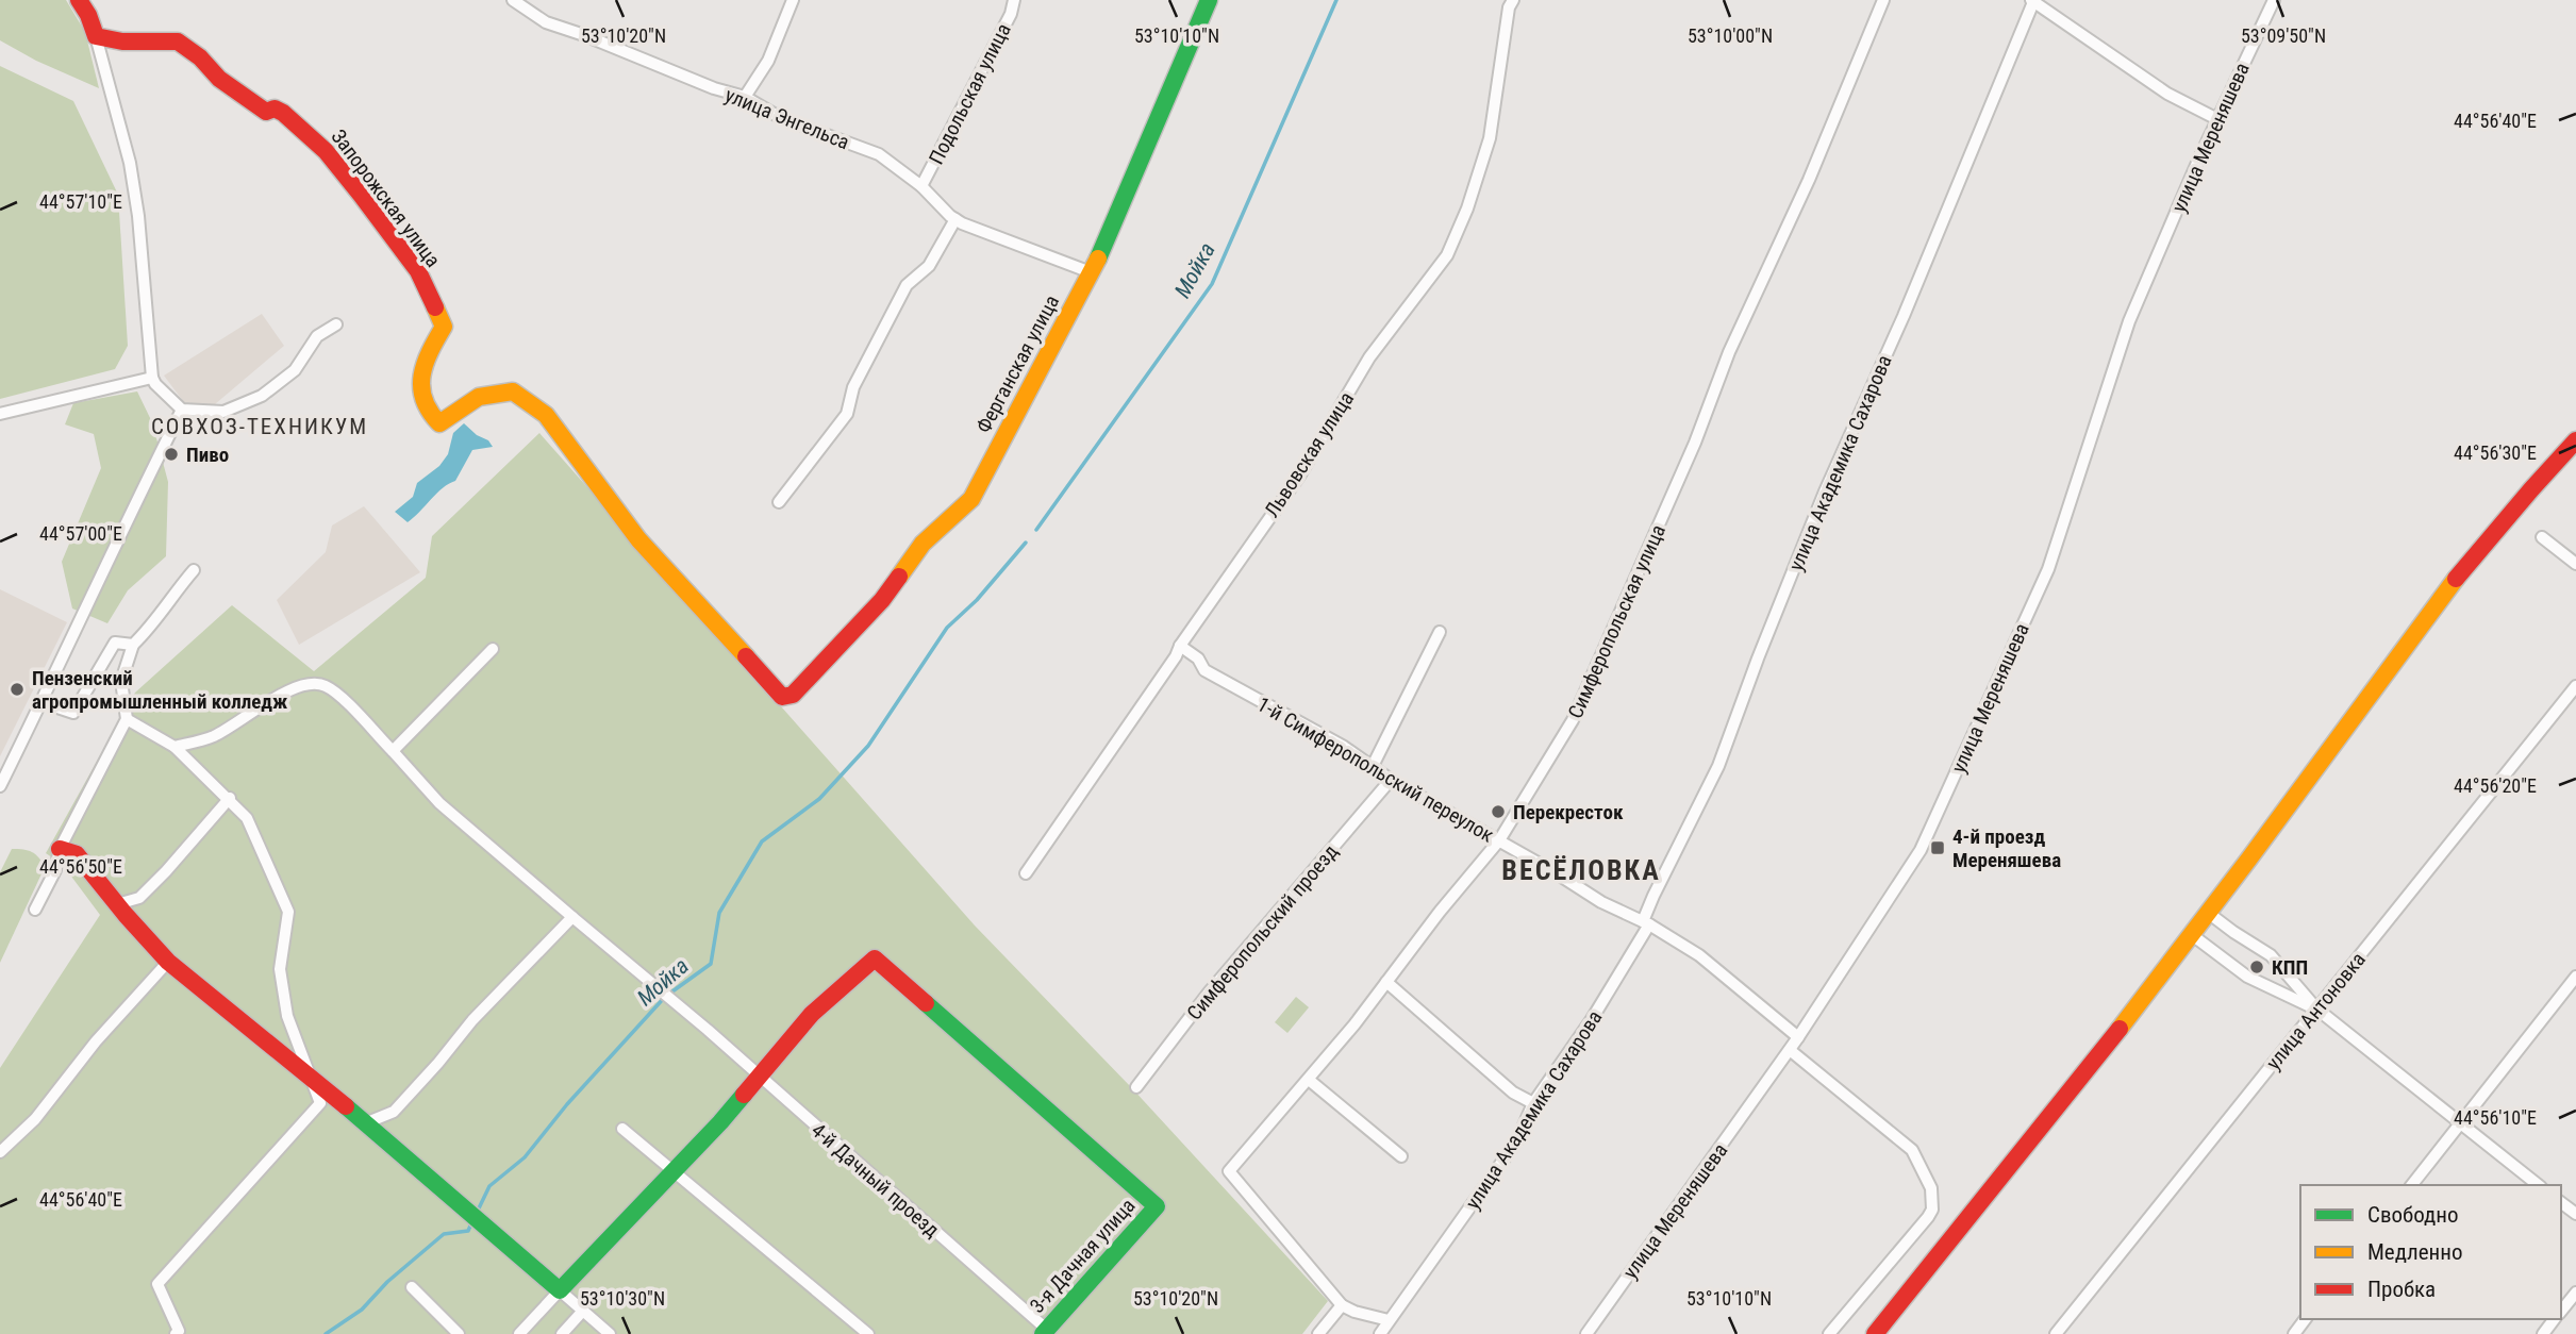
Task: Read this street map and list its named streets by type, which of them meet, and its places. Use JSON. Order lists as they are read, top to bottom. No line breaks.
{"streets":{"street":["Подольская улица","улица Энгельса","улица Мереняшева","Запорожская улица","Ферганская улица","Львовская улица","улица Академика Сахарова","Симферопольская улица","1-й Симферопольский переулок","Симферопольский проезд","улица Антоновка","4-й Дачный проезд","3-я Дачная улица"]},"crossings":[["Подольская улица","улица Энгельса"],["улица Энгельса","Ферганская улица"],["улица Мереняшева","улица Академика Сахарова"],["улица Мереняшева","1-й Симферопольский переулок"],["Запорожская улица","Ферганская улица"],["Львовская улица","1-й Симферопольский переулок"],["улица Академика Сахарова","1-й Симферопольский переулок"],["Симферопольская улица","1-й Симферопольский переулок"],["1-й Симферопольский переулок","Симферопольский проезд"],["4-й Дачный проезд","3-я Дачная улица"]],"districts":["СОВХОЗ-ТЕХНИКУМ","ВЕСЁЛОВКА"],"water":["Мойка"],"places":{"other":["Пиво","Пензенский агропромышленный колледж","Перекресток","КПП"],"transit":["4-й проезд Мереняшева"]},"legend":["Свободно","Медленно","Пробка"],"coordinates":["53°10'20\"N","53°10'10\"N","53°10'00\"N","53°09'50\"N","44°56'40\"E","44°57'10\"E","44°56'30\"E","44°57'00\"E","44°56'20\"E","44°56'50\"E","44°56'10\"E","53°10'30\"N"]}
